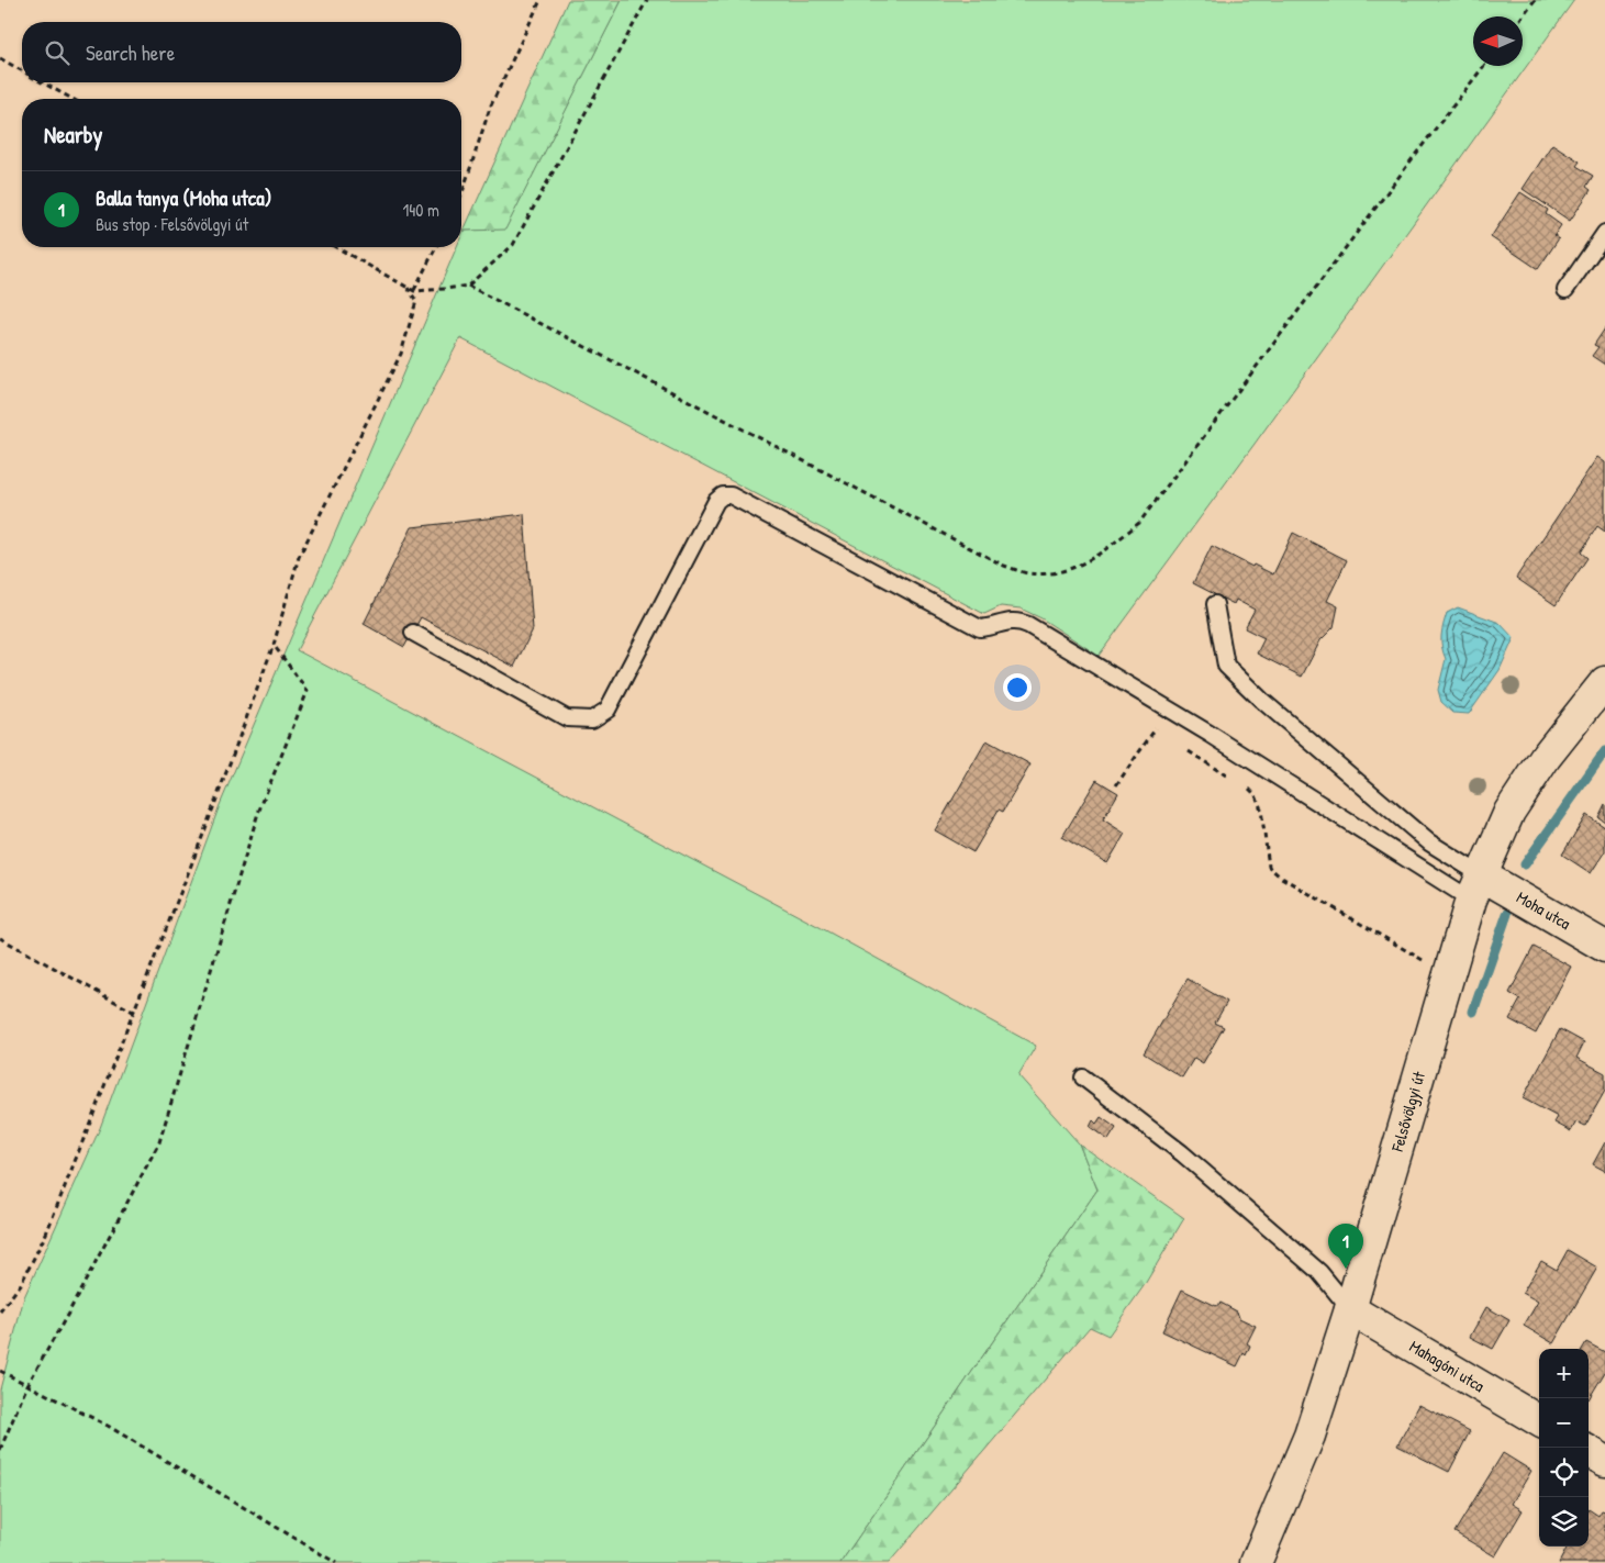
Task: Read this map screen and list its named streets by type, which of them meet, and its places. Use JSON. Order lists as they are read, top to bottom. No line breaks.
{"streets":{"street":["Moha utca","Felsővölgyi út","Mahagóni utca"]},"crossings":[["Moha utca","Felsővölgyi út"],["Felsővölgyi út","Mahagóni utca"]],"north":"left","page":{"search":"Search here","heading":"Nearby","list":[{"mark":"1","name":"Balla tanya (Moha utca)","note":"Bus stop · Felsővölgyi út","value":"140 m"}],"pins":"1","map_buttons":["+","−"]}}
